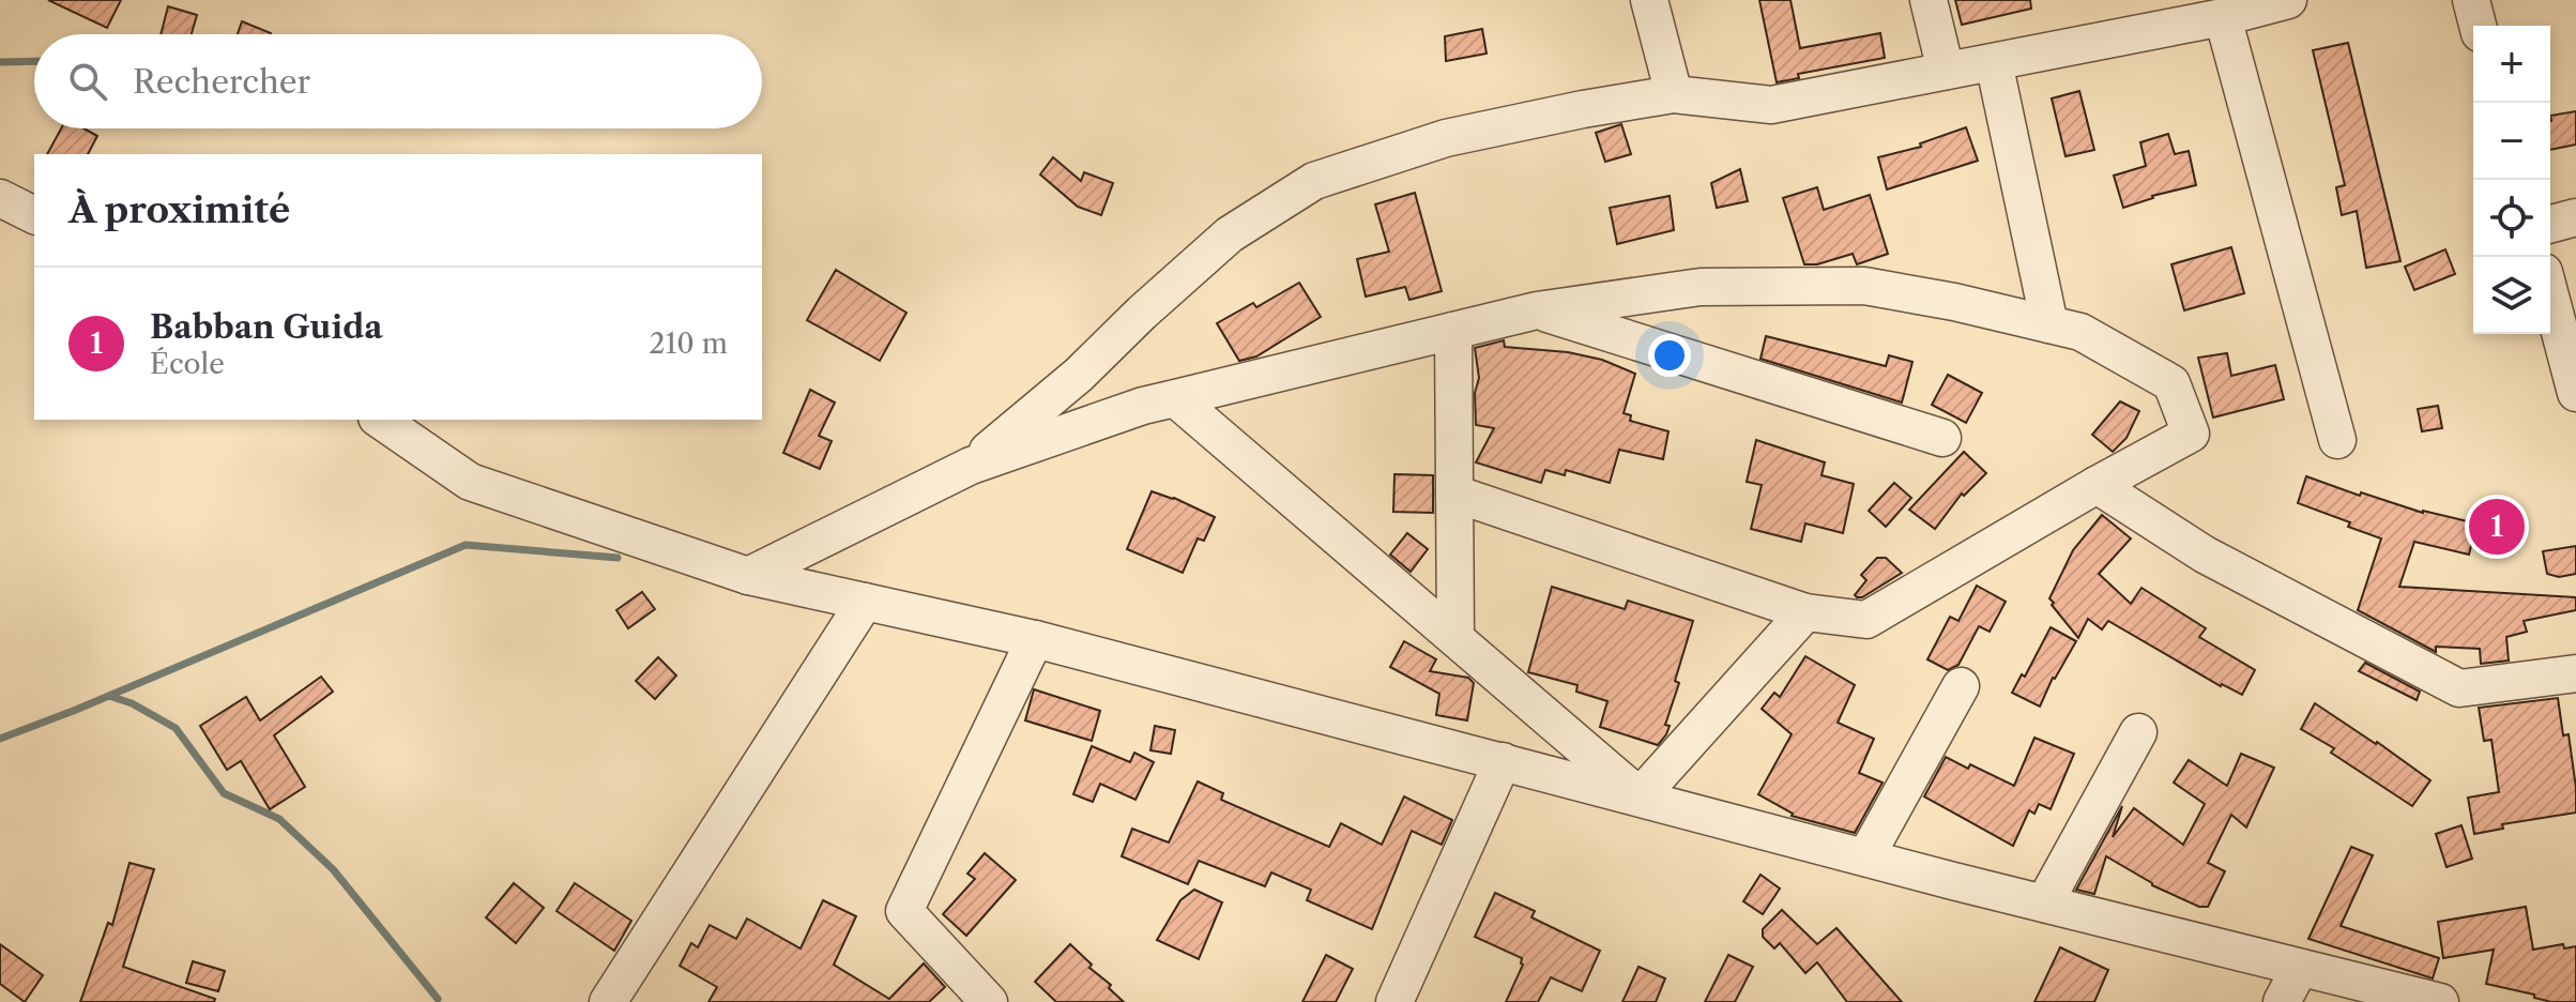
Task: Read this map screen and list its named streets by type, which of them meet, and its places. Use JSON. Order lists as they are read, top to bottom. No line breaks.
{"page":{"map_buttons":["+","−"],"search":"Rechercher","heading":"À proximité","list":[{"mark":"1","name":"Babban Guida","note":"École","value":"210 m"}],"pins":"1"}}
